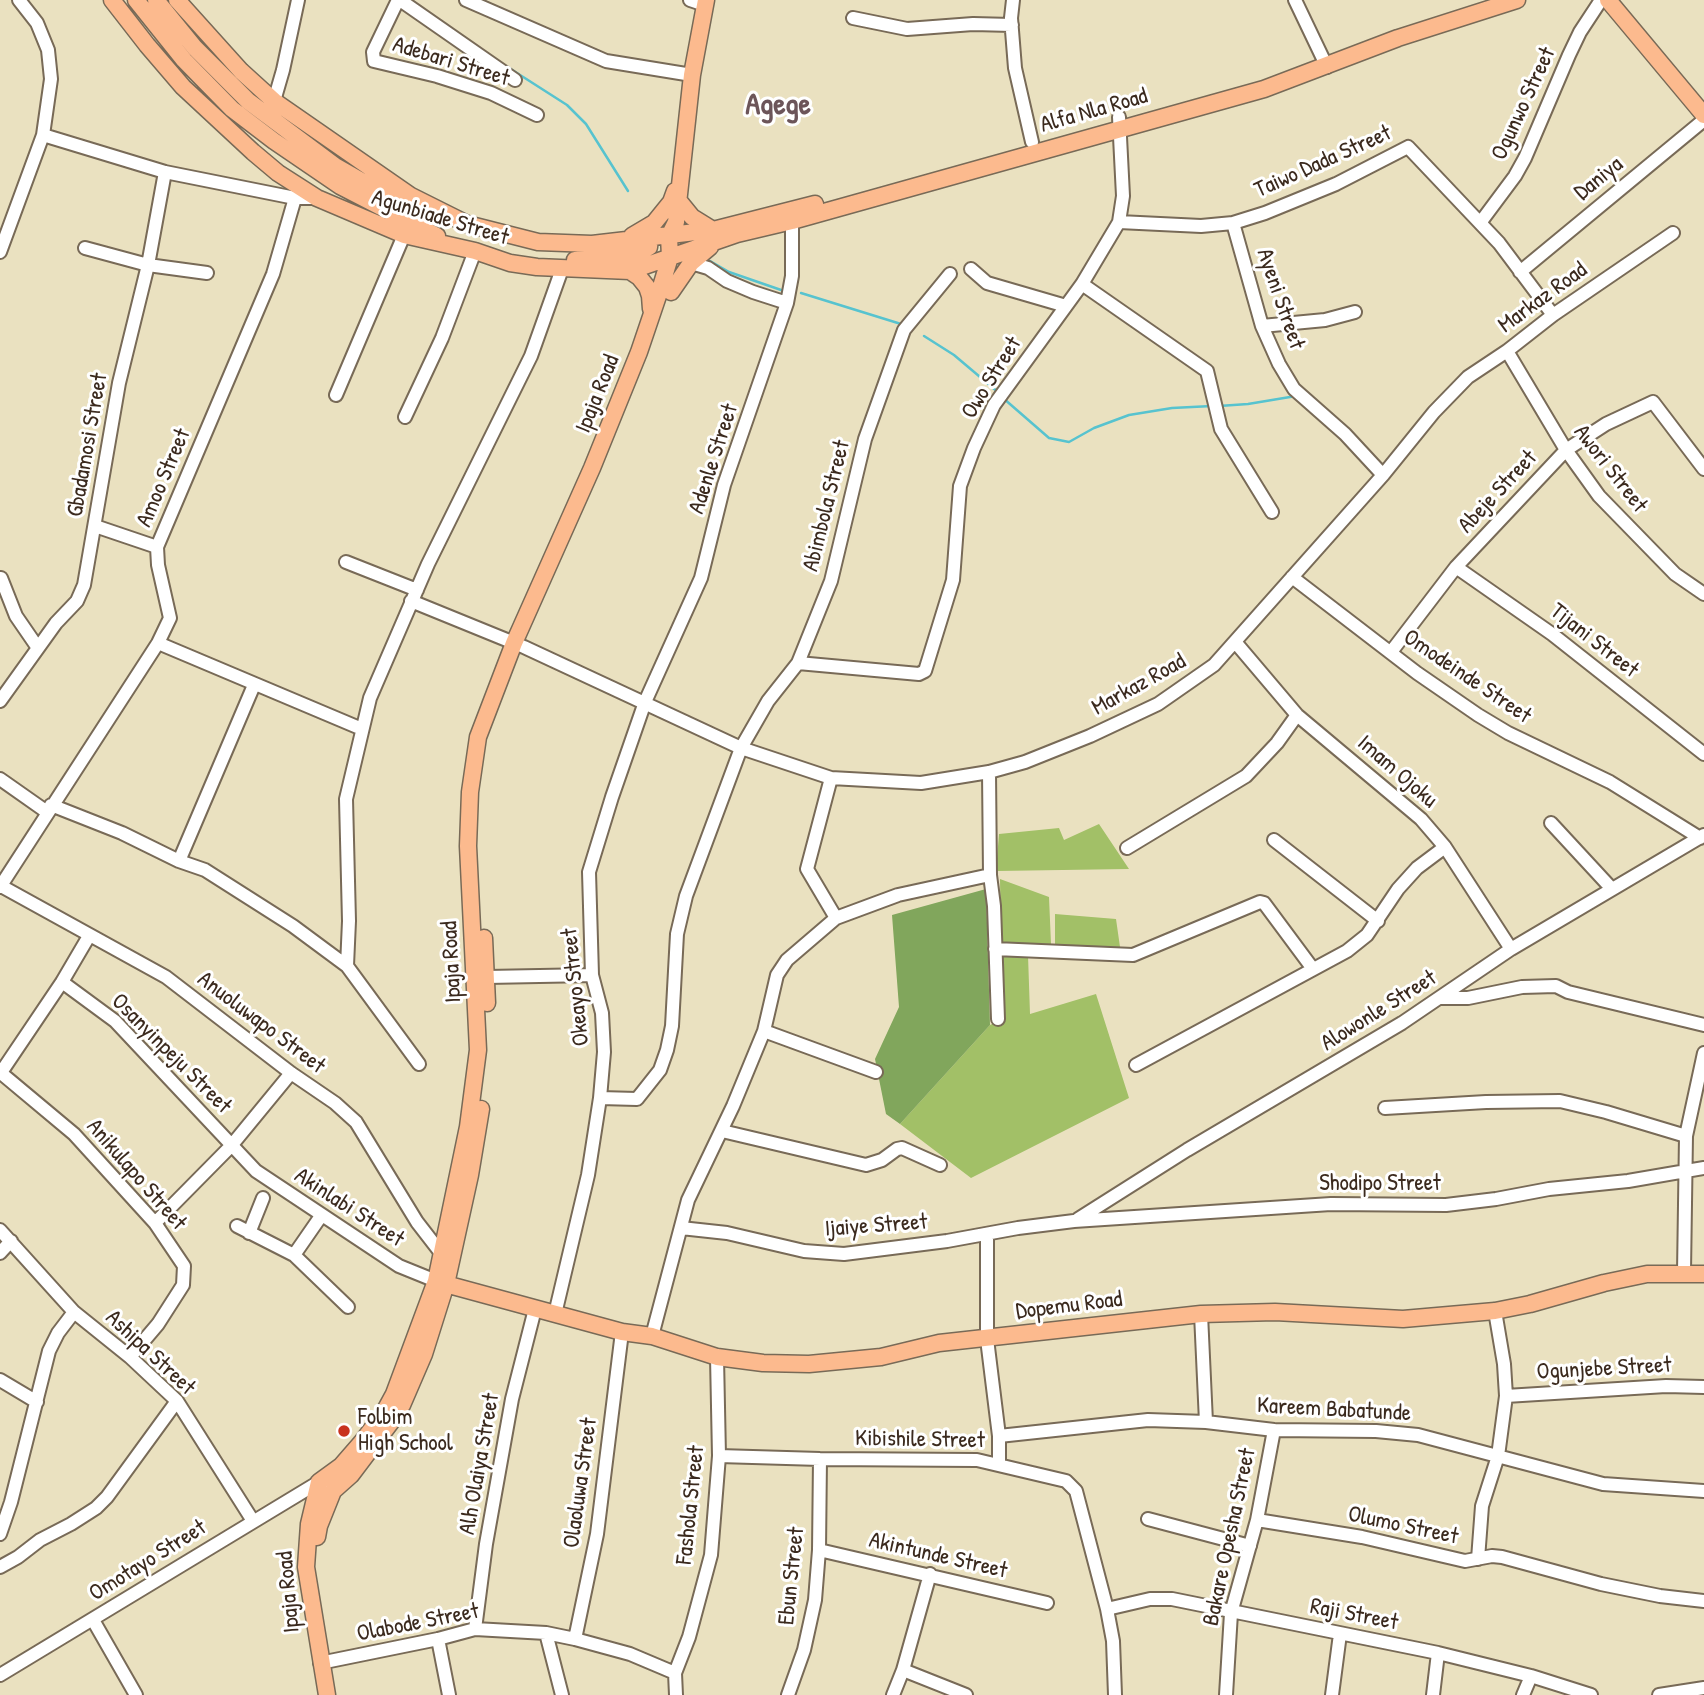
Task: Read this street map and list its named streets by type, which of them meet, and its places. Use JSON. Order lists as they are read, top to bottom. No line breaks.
{"streets":{"main road":["Alfa Nla Road","Agunbiade Street","Ipaja Road","Dopemu Road"],"street":["Adebari Street","Ogunwo Street","Taiwo Dada Street","Daniya","Markaz Road","Ayeni Street","Owo Street","Gbadamosi Street","Adenle Street","Awori Street","Amoo Street","Abeje Street","Abimbola Street","Tijani Street","Omodeinde Street","Imam Ojoku","Okeayo Street","Alowonle Street","Anuoluwapo Street","Osanyinpeju Street","Anikulapo Street","Shodipo Street","Akinlabi Street","Ijaiye Street","Ashipa Street","Ogunjebe Street","Kareem Babatunde","Kibishile Street","Alh Olaiya Street","Olaoluwa Street","Fashola Street","Olumo Street","Bakare Opesha Street","Akintunde Street","Omotayo Street","Ebun Street","Raji Street","Olabode Street"]},"crossings":[["Ogunwo Street","Taiwo Dada Street"],["Alfa Nla Road","Agunbiade Street"],["Alfa Nla Road","Owo Street"],["Alfa Nla Road","Ipaja Road"],["Alfa Nla Road","Adenle Street"],["Taiwo Dada Street","Daniya"],["Taiwo Dada Street","Markaz Road"],["Taiwo Dada Street","Ayeni Street"],["Taiwo Dada Street","Owo Street"],["Agunbiade Street","Ipaja Road"],["Markaz Road","Ayeni Street"],["Markaz Road","Ipaja Road"],["Markaz Road","Adenle Street"],["Markaz Road","Awori Street"],["Markaz Road","Abimbola Street"],["Markaz Road","Omodeinde Street"],["Markaz Road","Imam Ojoku"],["Markaz Road","Okeayo Street"],["Owo Street","Abimbola Street"],["Ipaja Road","Anuoluwapo Street"],["Ipaja Road","Akinlabi Street"],["Ipaja Road","Dopemu Road"],["Ipaja Road","Omotayo Street"],["Ipaja Road","Olabode Street"],["Adenle Street","Okeayo Street"],["Awori Street","Abeje Street"],["Amoo Street","Anuoluwapo Street"],["Abeje Street","Tijani Street"],["Abeje Street","Omodeinde Street"],["Abimbola Street","Okeayo Street"],["Omodeinde Street","Alowonle Street"],["Imam Ojoku","Alowonle Street"],["Okeayo Street","Dopemu Road"],["Alowonle Street","Shodipo Street"],["Alowonle Street","Ijaiye Street"],["Osanyinpeju Street","Akinlabi Street"],["Anikulapo Street","Ashipa Street"],["Shodipo Street","Ijaiye Street"],["Akinlabi Street","Dopemu Road"],["Dopemu Road","Alh Olaiya Street"],["Dopemu Road","Olaoluwa Street"],["Dopemu Road","Fashola Street"],["Ashipa Street","Omotayo Street"],["Kareem Babatunde","Bakare Opesha Street"],["Kibishile Street","Fashola Street"],["Kibishile Street","Ebun Street"],["Kibishile Street","Raji Street"],["Alh Olaiya Street","Olabode Street"],["Olaoluwa Street","Olabode Street"],["Fashola Street","Olabode Street"],["Olumo Street","Bakare Opesha Street"],["Bakare Opesha Street","Raji Street"],["Akintunde Street","Ebun Street"]],"districts":["Agege"],"places":["Folbim High School"]}
